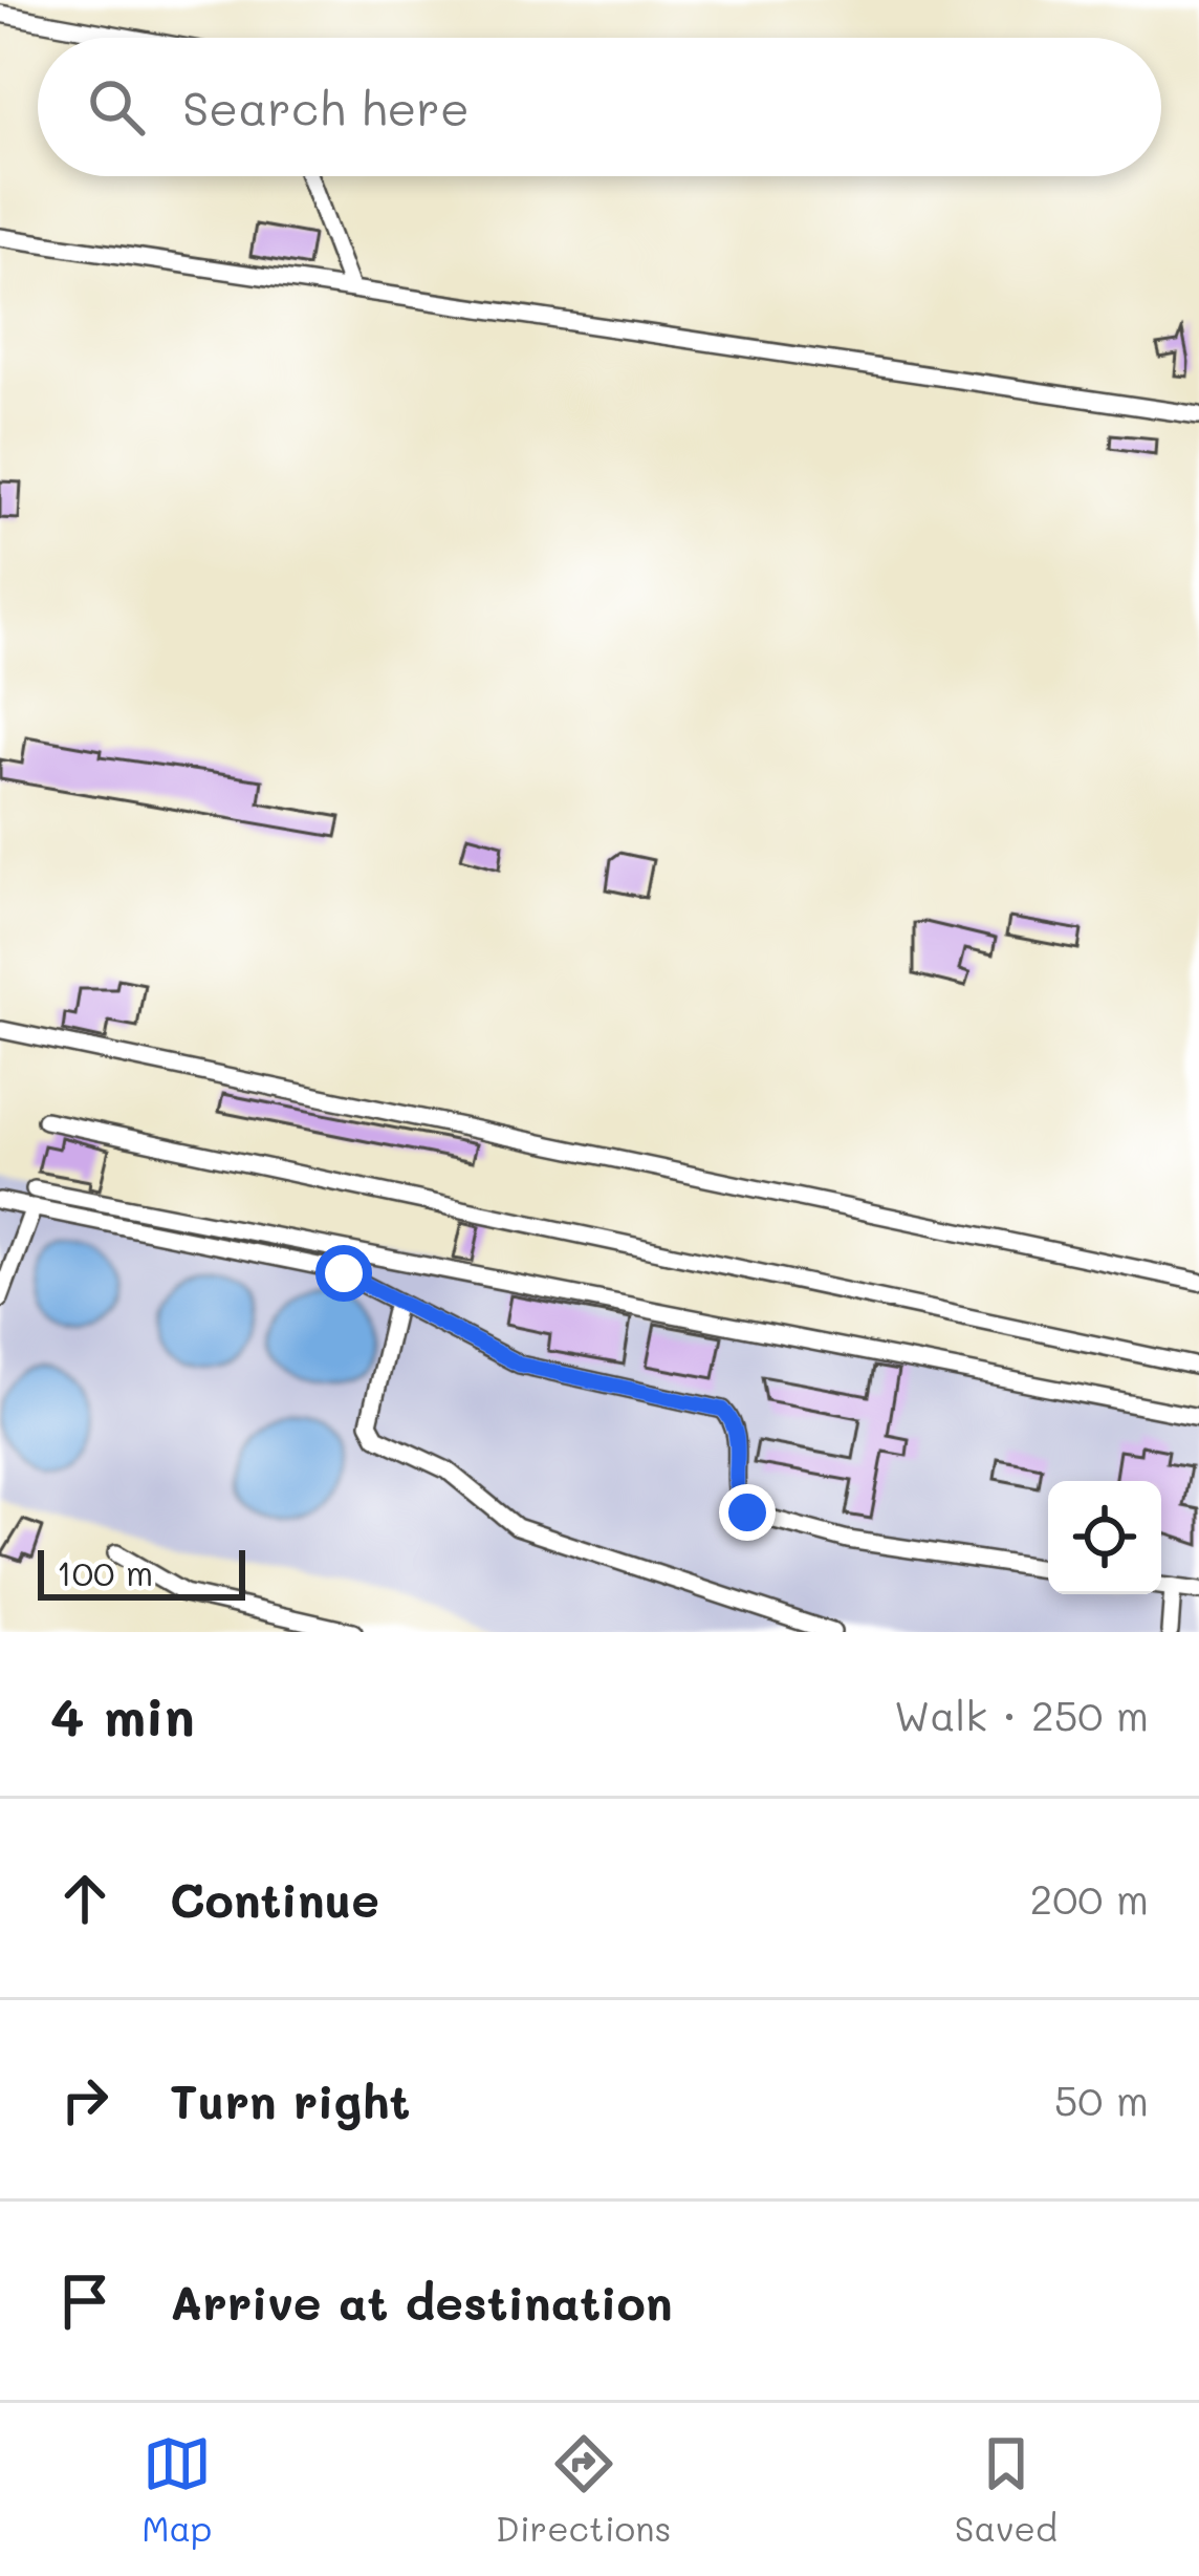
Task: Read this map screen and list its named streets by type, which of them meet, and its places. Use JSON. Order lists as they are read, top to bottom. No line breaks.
{"scale_bar":"100 m","page":{"search":"Search here","scale":"100 m","heading":["4 min","Walk · 250 m"],"list":[["Continue","200 m"],["Turn right","50 m"],"Arrive at destination"],"nav":["Map","Directions","Saved"]}}
